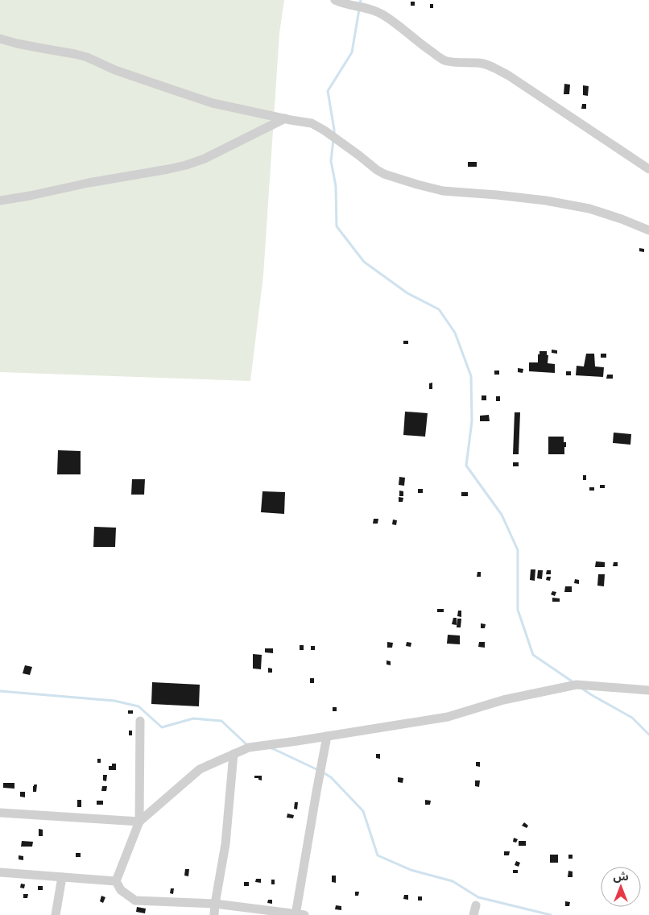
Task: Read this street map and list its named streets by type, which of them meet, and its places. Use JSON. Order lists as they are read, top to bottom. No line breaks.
{"north":"top"}
